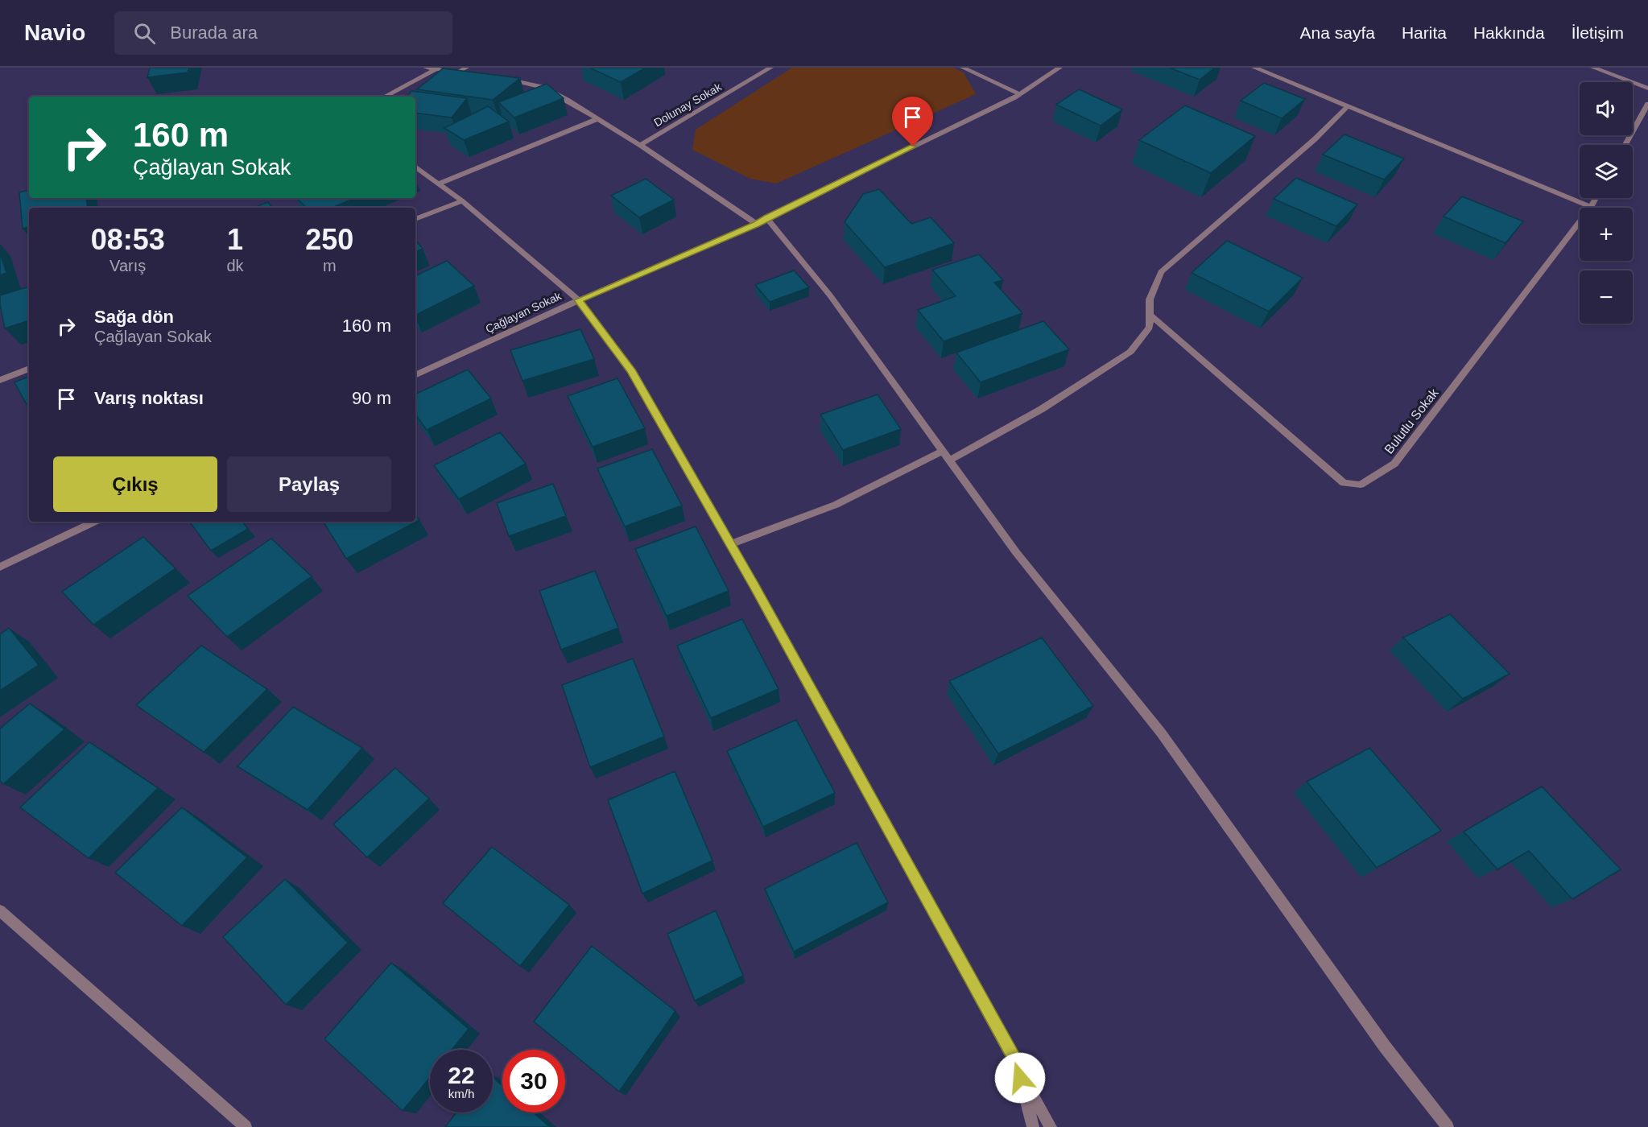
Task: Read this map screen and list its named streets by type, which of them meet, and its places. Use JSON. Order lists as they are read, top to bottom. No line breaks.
{"streets":{"street":["Dolunay Sokak","Çağlayan Sokak","Bulutlu Sokak"]},"page":{"header":"Navio","search":"Burada ara","nav":["Ana sayfa","Harita","Hakkında","İletişim"],"map_buttons":["+","−"],"turn":["160 m","Çağlayan Sokak"],"eta":["08:53","Varış","1","dk","250","m"],"list":[{"name":"Sağa dön","note":"Çağlayan Sokak","value":"160 m"},{"name":"Varış noktası","value":"90 m"}],"buttons":["Çıkış","Paylaş"],"speed":"22 km/h","limit":"30"}}
